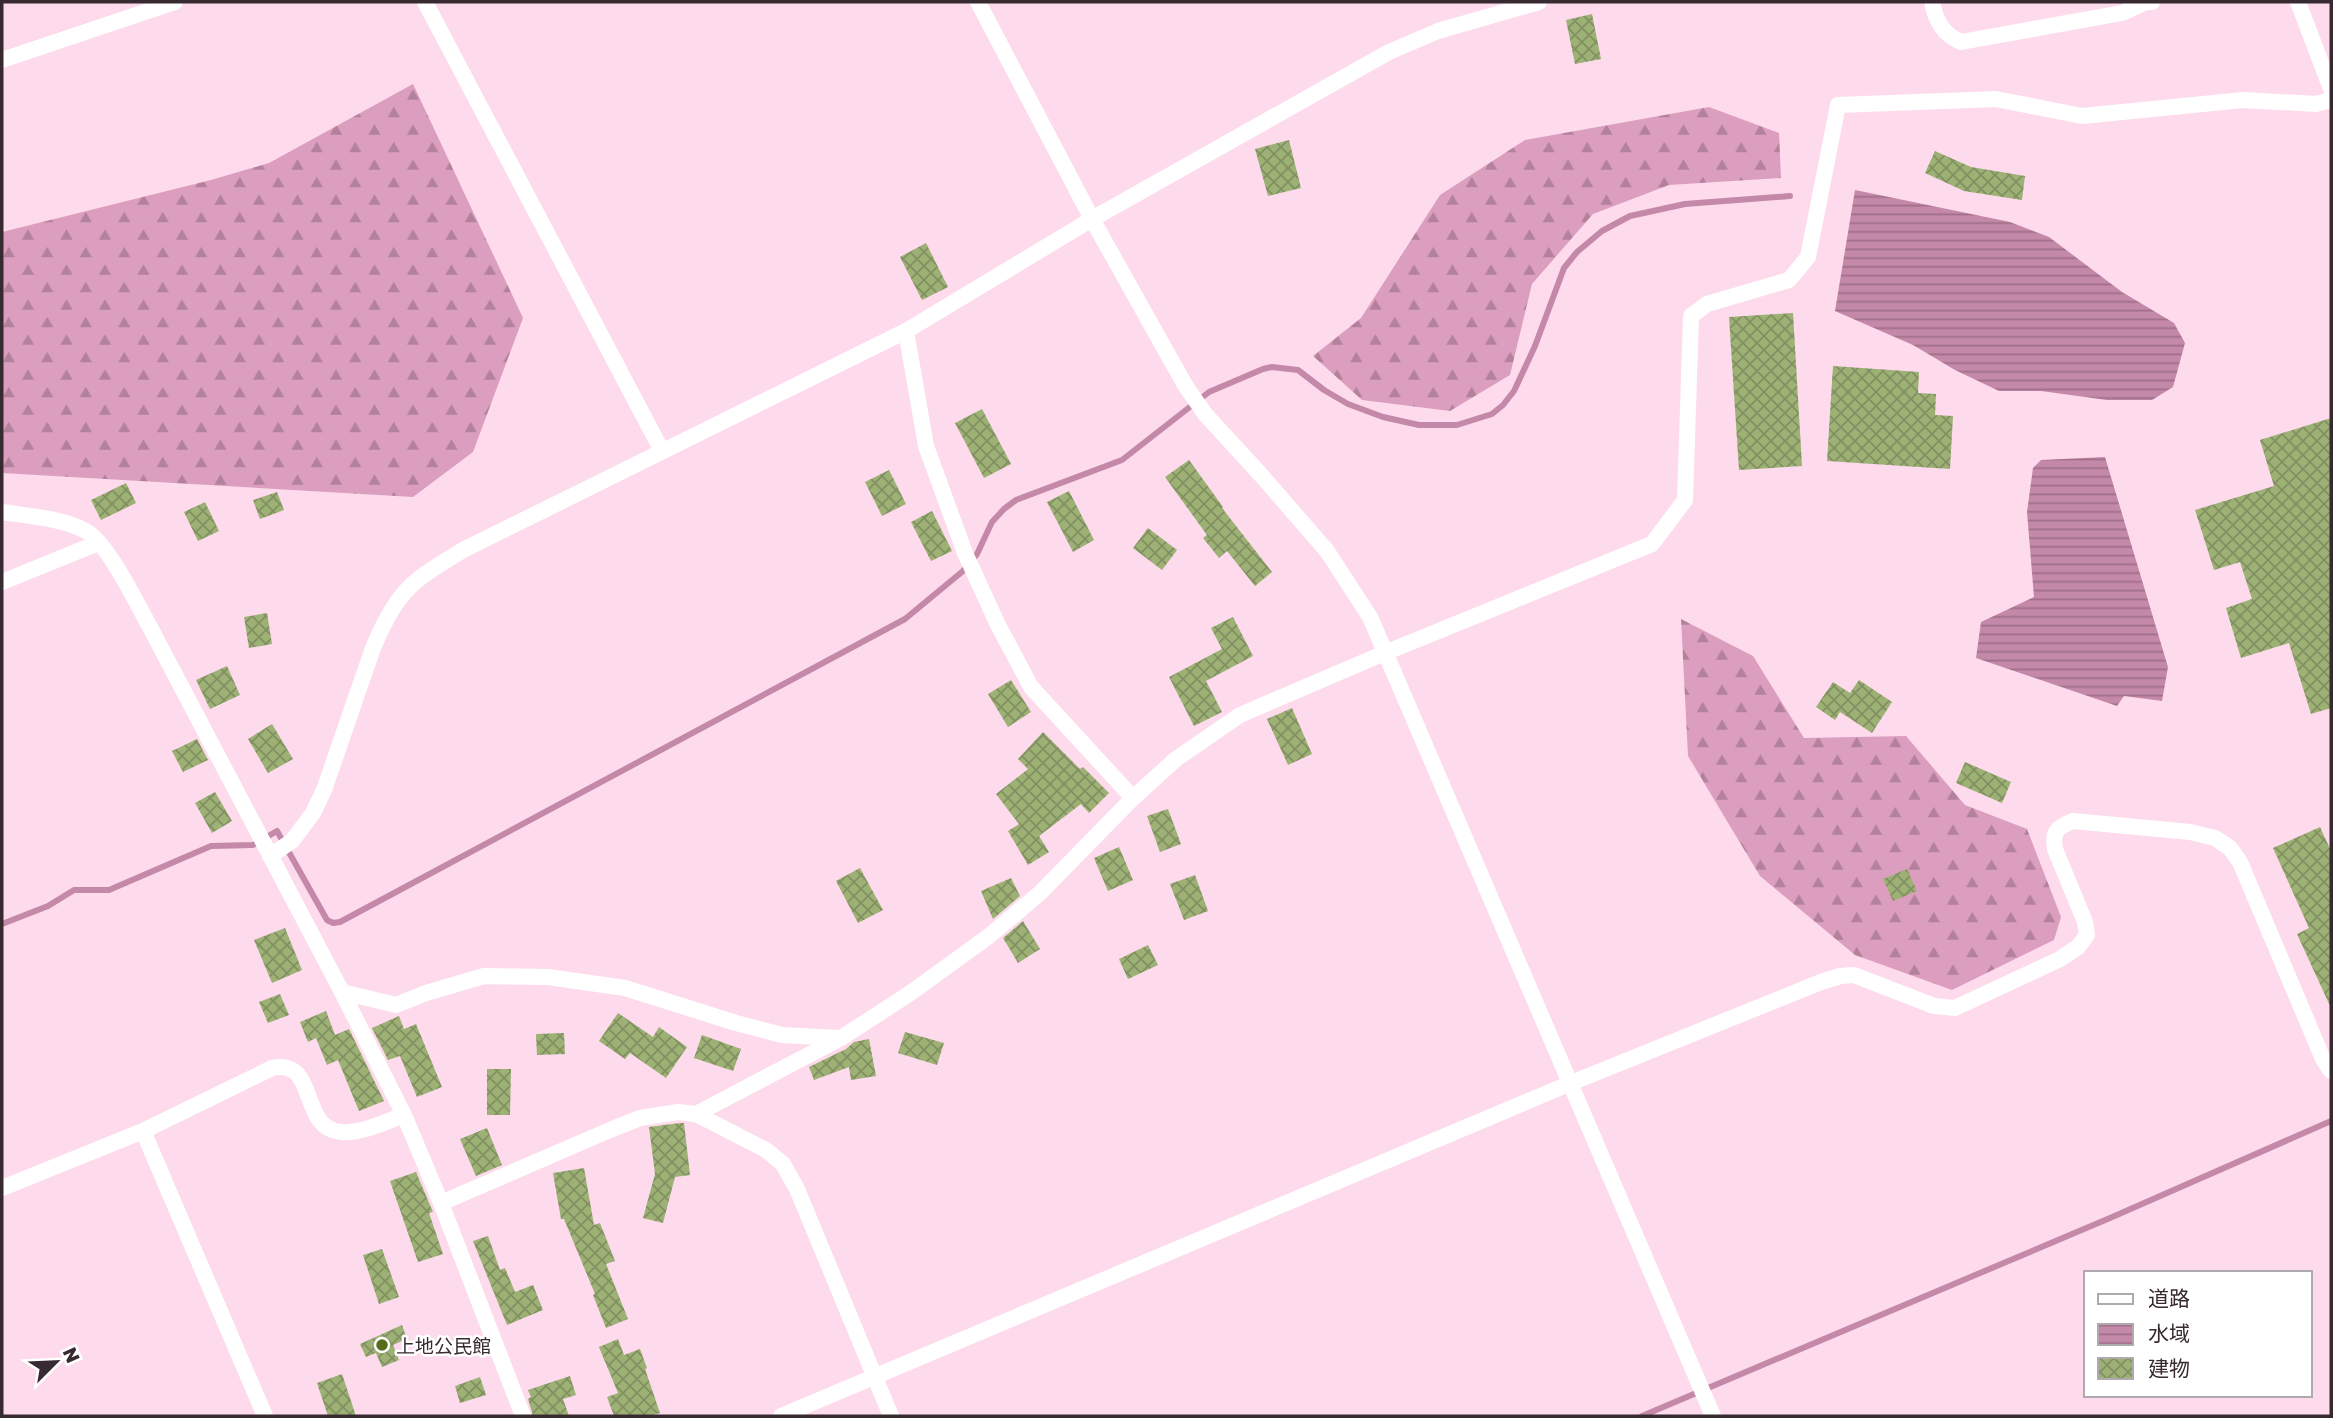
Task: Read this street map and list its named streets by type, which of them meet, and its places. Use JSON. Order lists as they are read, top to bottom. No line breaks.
{"places":["上地公民館"],"legend":["道路","水域","建物"],"north":"top right"}
